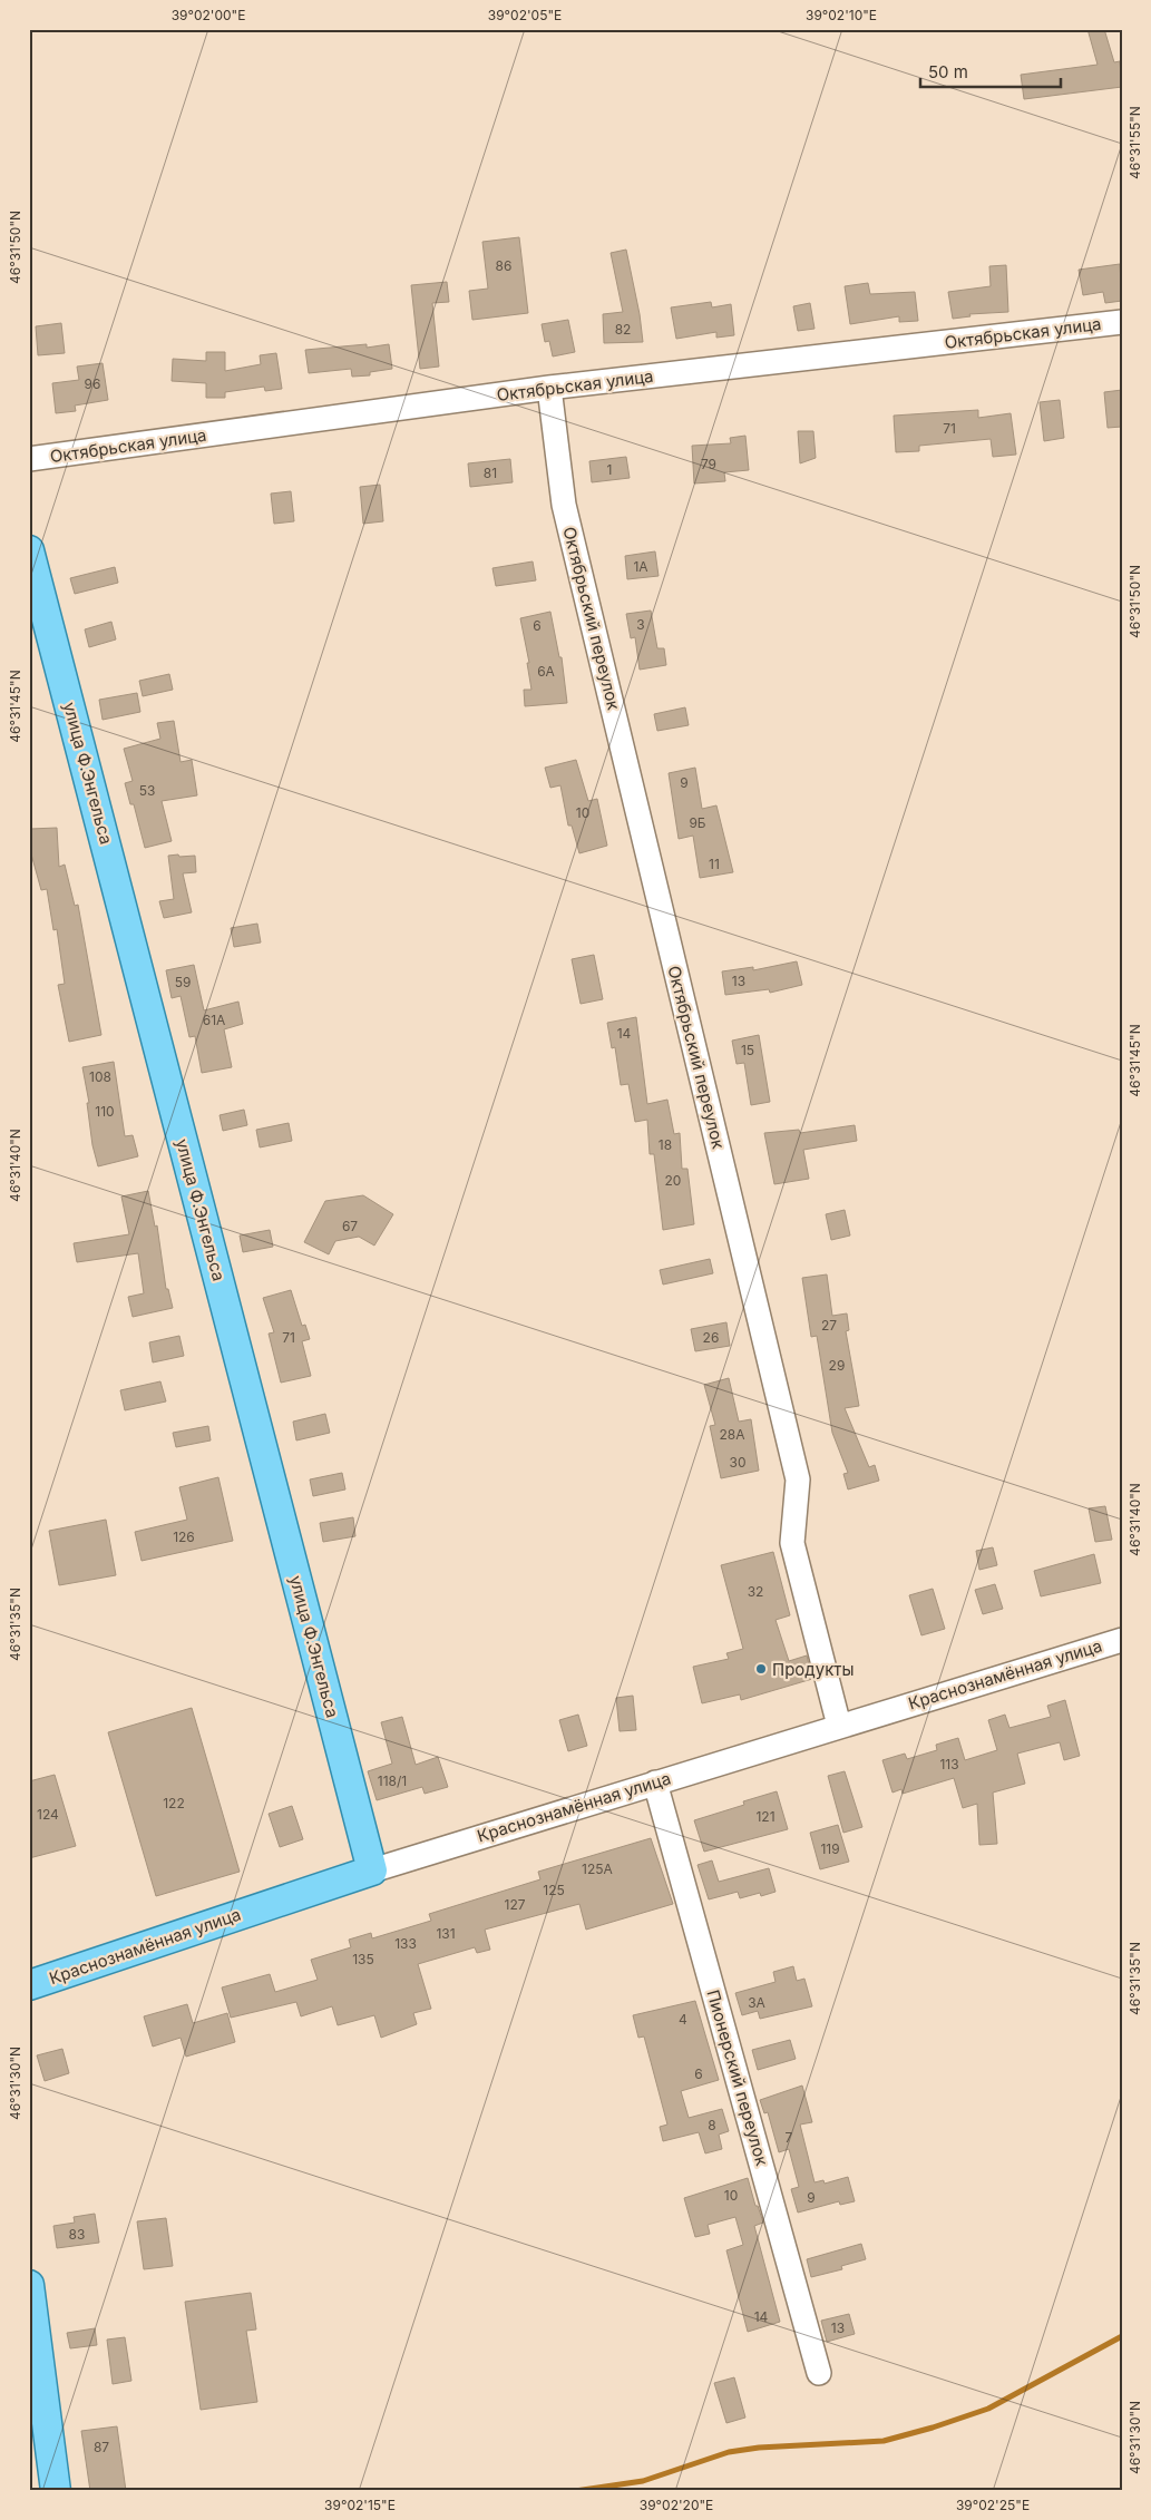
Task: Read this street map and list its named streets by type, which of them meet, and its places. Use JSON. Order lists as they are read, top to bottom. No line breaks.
{"streets":{"main road":["улица Ф.Энгельса","Краснознамённая улица"],"street":["Октябрьская улица","Октябрьский переулок","Пионерский переулок"]},"crossings":[["Октябрьская улица","Октябрьский переулок"],["Октябрьский переулок","Краснознамённая улица"],["улица Ф.Энгельса","Краснознамённая улица"],["Краснознамённая улица","Пионерский переулок"]],"places":["Продукты"],"house_numbers":["86","82","96","71","79","1","81","1А","3","6","6А","9","53","10","9Б","11","13","59","61А","14","15","108","110","18","20","67","27","71","26","29","28А","30","126","32","113","118/1","122","124","121","119","125А","125","127","131","133","135","3А","4","6","8","7","10","9","83","14","13","87"],"scale_bar":"50 m","coordinates":["39°02'00\"E","39°02'05\"E","39°02'10\"E","46°31'55\"N","46°31'50\"N","46°31'45\"N","46°31'40\"N","46°31'35\"N","46°31'30\"N","39°02'15\"E","39°02'20\"E","39°02'25\"E"]}
